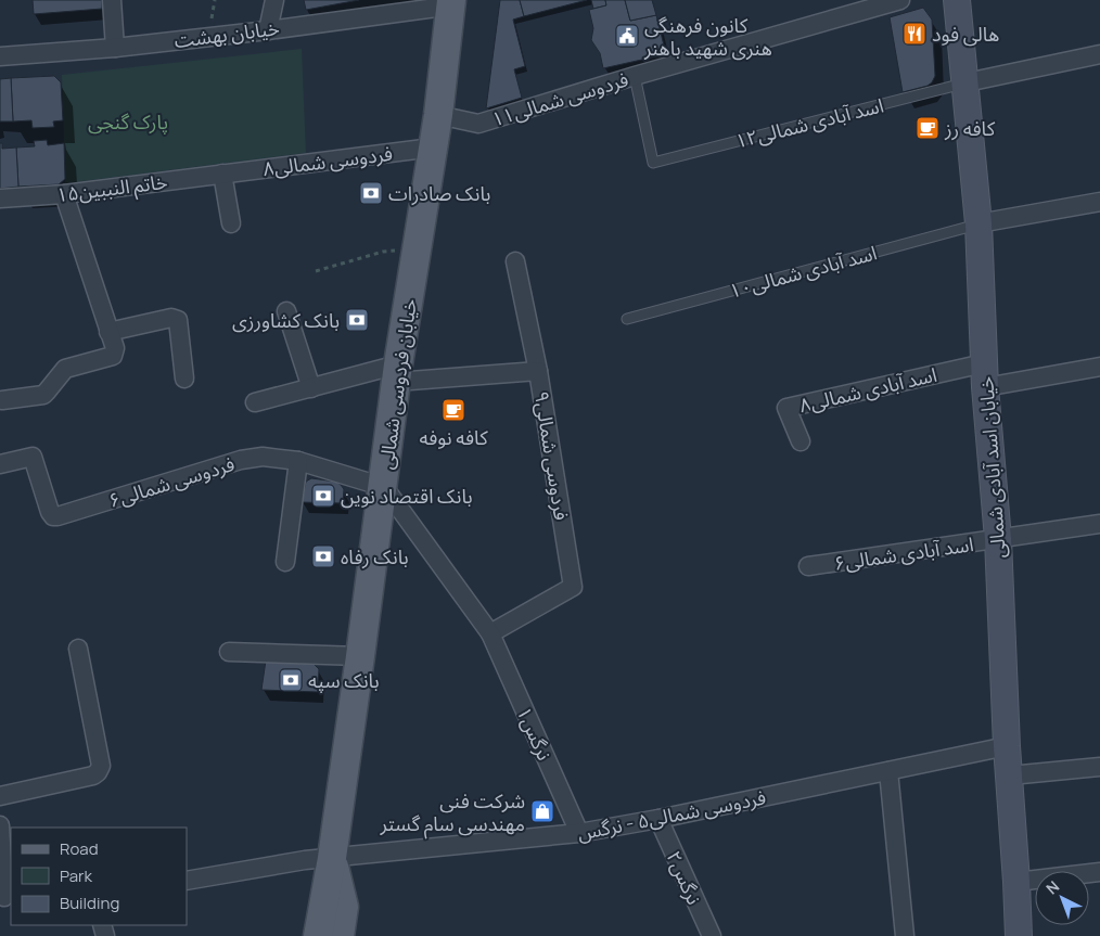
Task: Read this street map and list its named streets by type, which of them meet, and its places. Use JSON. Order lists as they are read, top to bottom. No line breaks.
{"streets":{"main road":["خیابان فردوسی شمالی","خیابان اسد آبادی شمالی"],"street":["خیابان بهشت","فردوسی شمالی۱۱","فردوسی شمالی۸","خاتم النببین۱۵","اسد آبادی شمالی۸","فردوسی شمالی۹","فردوسی شمالی۶","اسد آبادی شمالی۶","نرگس۱","فردوسی شمالی۵ - نرگس","نرگس۲"],"lane":["اسد آبادی شمالی۱۲","اسد آبادی شمالی۱۰"]},"crossings":[["خیابان بهشت","خیابان فردوسی شمالی"],["فردوسی شمالی۱۱","اسد آبادی شمالی۱۲"],["فردوسی شمالی۱۱","خیابان فردوسی شمالی"],["اسد آبادی شمالی۱۲","خیابان اسد آبادی شمالی"],["فردوسی شمالی۸","خاتم النببین۱۵"],["فردوسی شمالی۸","خیابان فردوسی شمالی"],["اسد آبادی شمالی۱۰","خیابان اسد آبادی شمالی"],["خیابان فردوسی شمالی","فردوسی شمالی۹"],["خیابان فردوسی شمالی","فردوسی شمالی۶"],["خیابان فردوسی شمالی","نرگس۱"],["خیابان فردوسی شمالی","فردوسی شمالی۵ - نرگس"],["اسد آبادی شمالی۸","خیابان اسد آبادی شمالی"],["فردوسی شمالی۹","نرگس۱"],["خیابان اسد آبادی شمالی","اسد آبادی شمالی۶"],["خیابان اسد آبادی شمالی","فردوسی شمالی۵ - نرگس"],["فردوسی شمالی۶","نرگس۱"],["نرگس۱","فردوسی شمالی۵ - نرگس"],["فردوسی شمالی۵ - نرگس","نرگس۲"]],"parks":["پارک گنجی"],"places":{"restaurant":["هالی فود"],"public building":["کانون فرهنگی هنری شهید باهنر"],"cafe":["کافه رز","کافه نوفه"],"bank":["بانک صادرات","بانک کشاورزی","بانک اقتصاد نوین","بانک رفاه","بانک سپه"],"shop":["شرکت فنی مهندسی سام گستر"]},"legend":["Road","Park","Building"],"north":"top left"}
